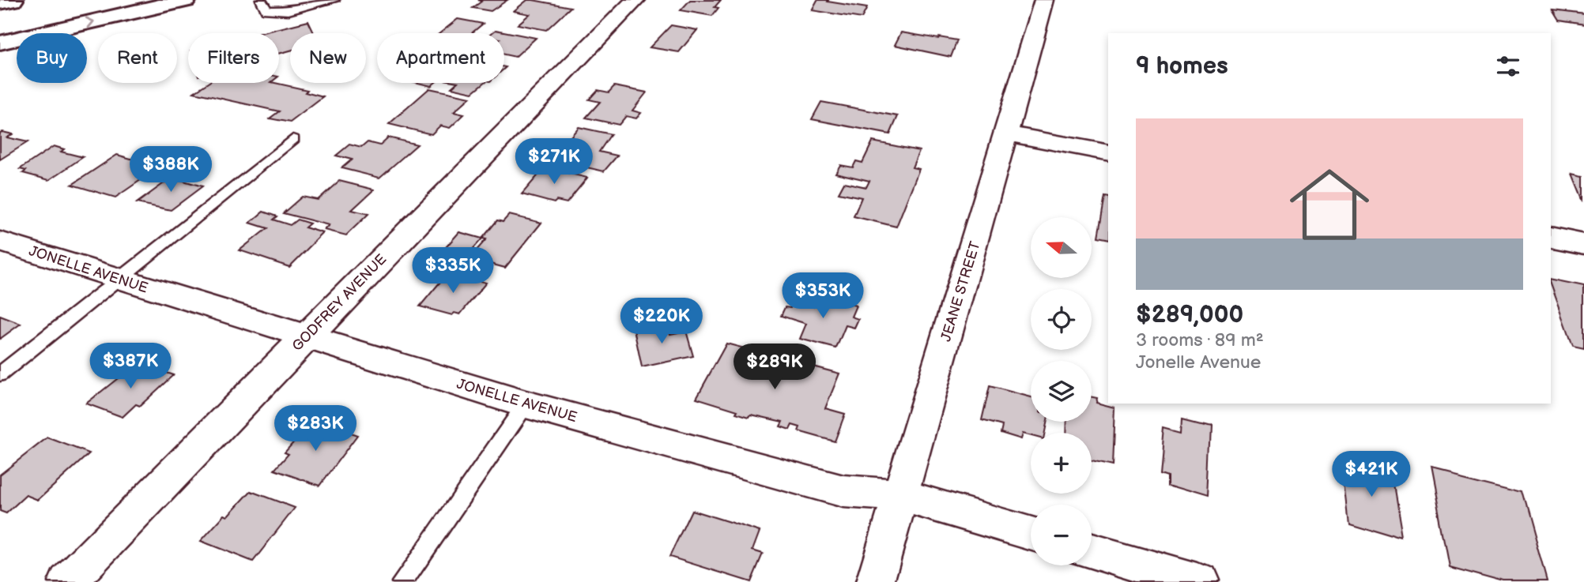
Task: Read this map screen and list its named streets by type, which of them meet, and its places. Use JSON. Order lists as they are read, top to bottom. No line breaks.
{"streets":{"street":["JONELLE AVENUE","JEANE STREET","GODFREY AVENUE"]},"crossings":[["JONELLE AVENUE","JEANE STREET"],["JONELLE AVENUE","GODFREY AVENUE"]],"north":"left","page":{"chip":["Buy","Rent","Filters","New","Apartment"],"heading":"9 homes","list":[{"name":"$289,000","note":"3 rooms · 89 m² · Jonelle Avenue"}],"price":["$271K","$388K","$335K","$353K","$220K","$387K","$289K","$283K","$421K"],"map_buttons":["+","−"]}}
